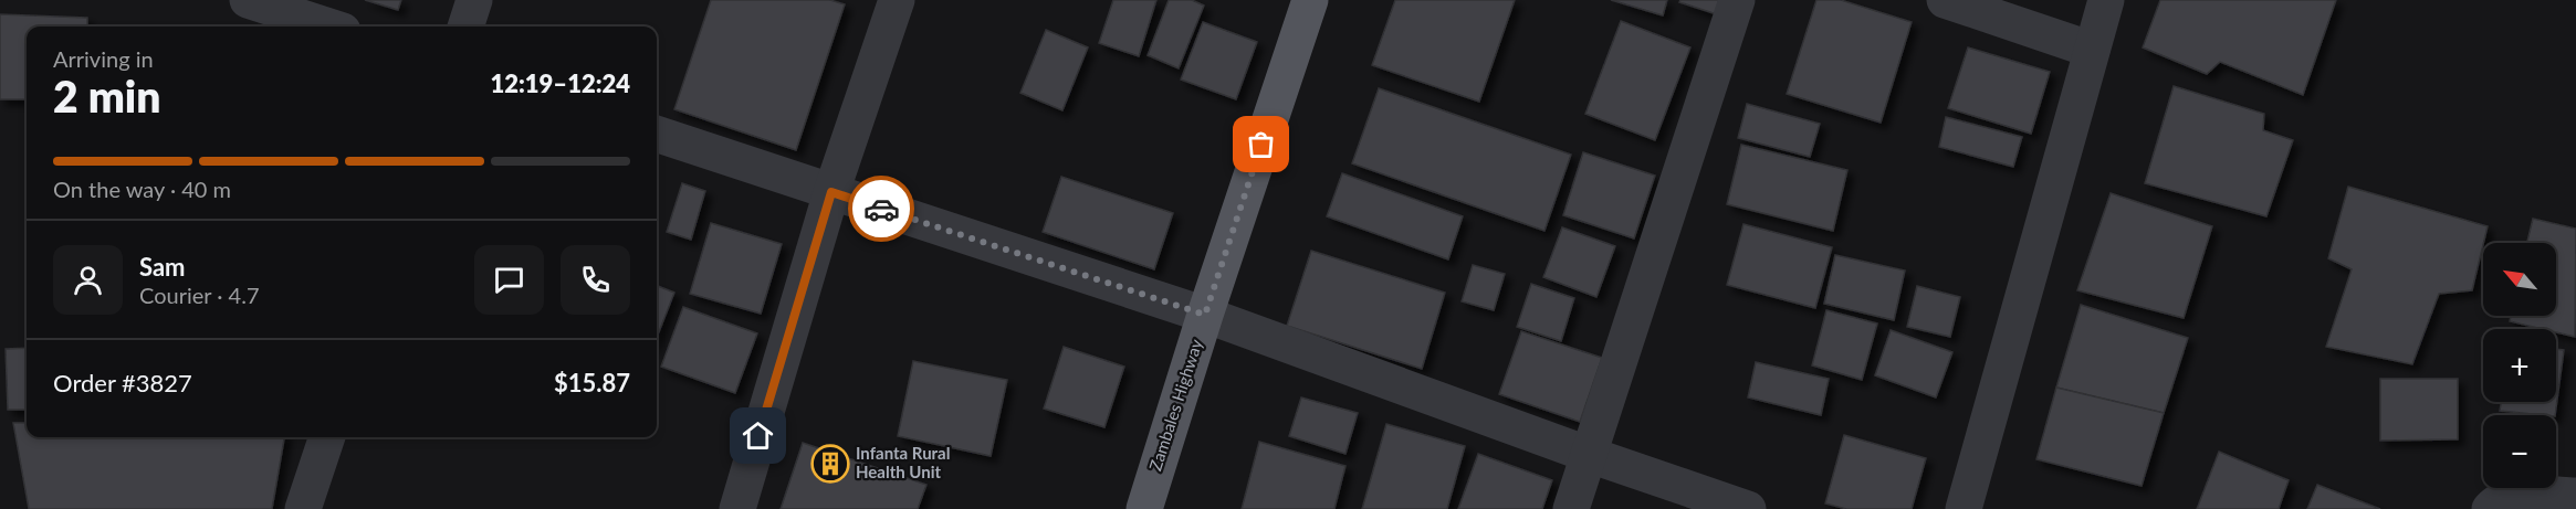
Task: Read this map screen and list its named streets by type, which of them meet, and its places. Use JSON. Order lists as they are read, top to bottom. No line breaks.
{"streets":{"main road":["Zambales Highway"]},"places":{"building":["Infanta Rural Health Unit"]},"north":"top left","page":{"heading":["2 min","Arriving in","12:19–12:24"],"panel":["Sam","Courier · 4.7","Order #3827","$15.87"],"bar":"On the way · 40 m","map_buttons":["+","−"]}}
